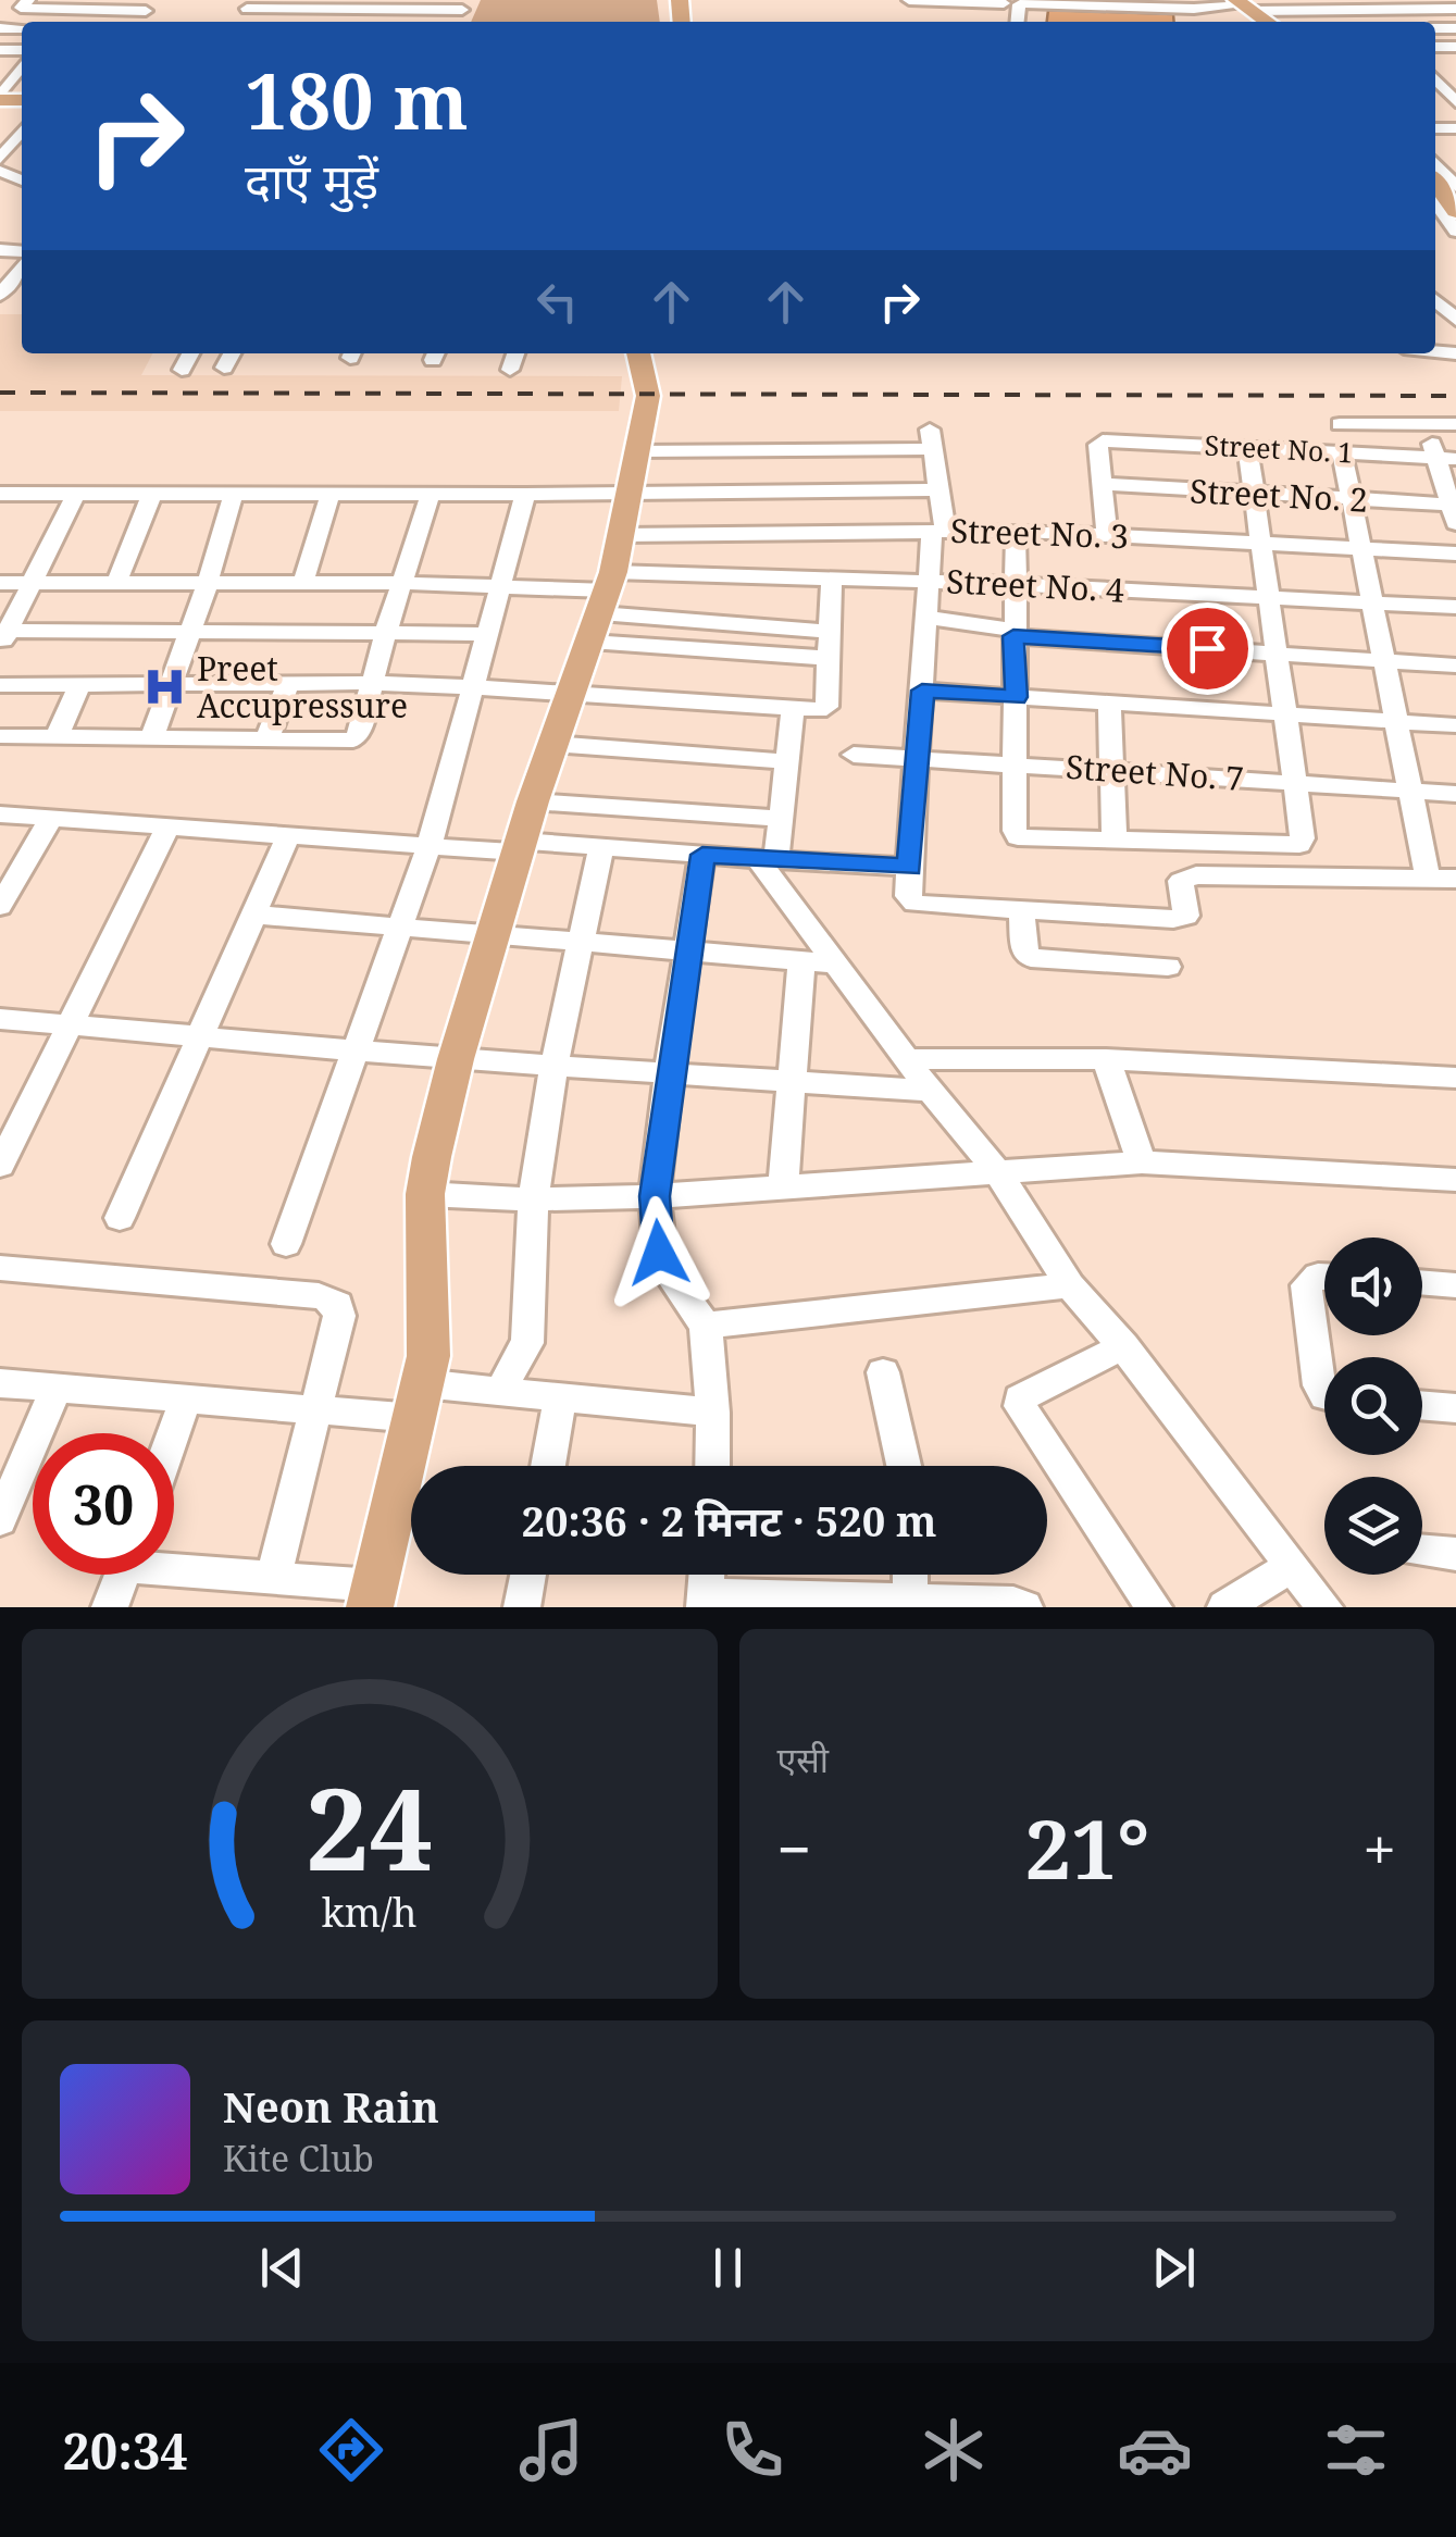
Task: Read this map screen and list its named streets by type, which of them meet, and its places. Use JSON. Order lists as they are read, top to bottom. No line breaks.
{"streets":{"street":["Street No. 1","Street No. 2","Street No. 3","Street No. 4","Street No. 7"]},"crossings":[["Street No. 1","Street No. 2"]],"places":{"hospital":["Preet Accupressure"]},"page":{"turn":["180 m","दाएँ मुड़ें"],"limit":"30","trip":"20:36 · 2 मिनट · 520 m","tile":"एसी","heat":["−","21°","+"],"song":["Neon Rain","Kite Club"],"tabs":"20:34","gauge":["24","km/h"]}}
